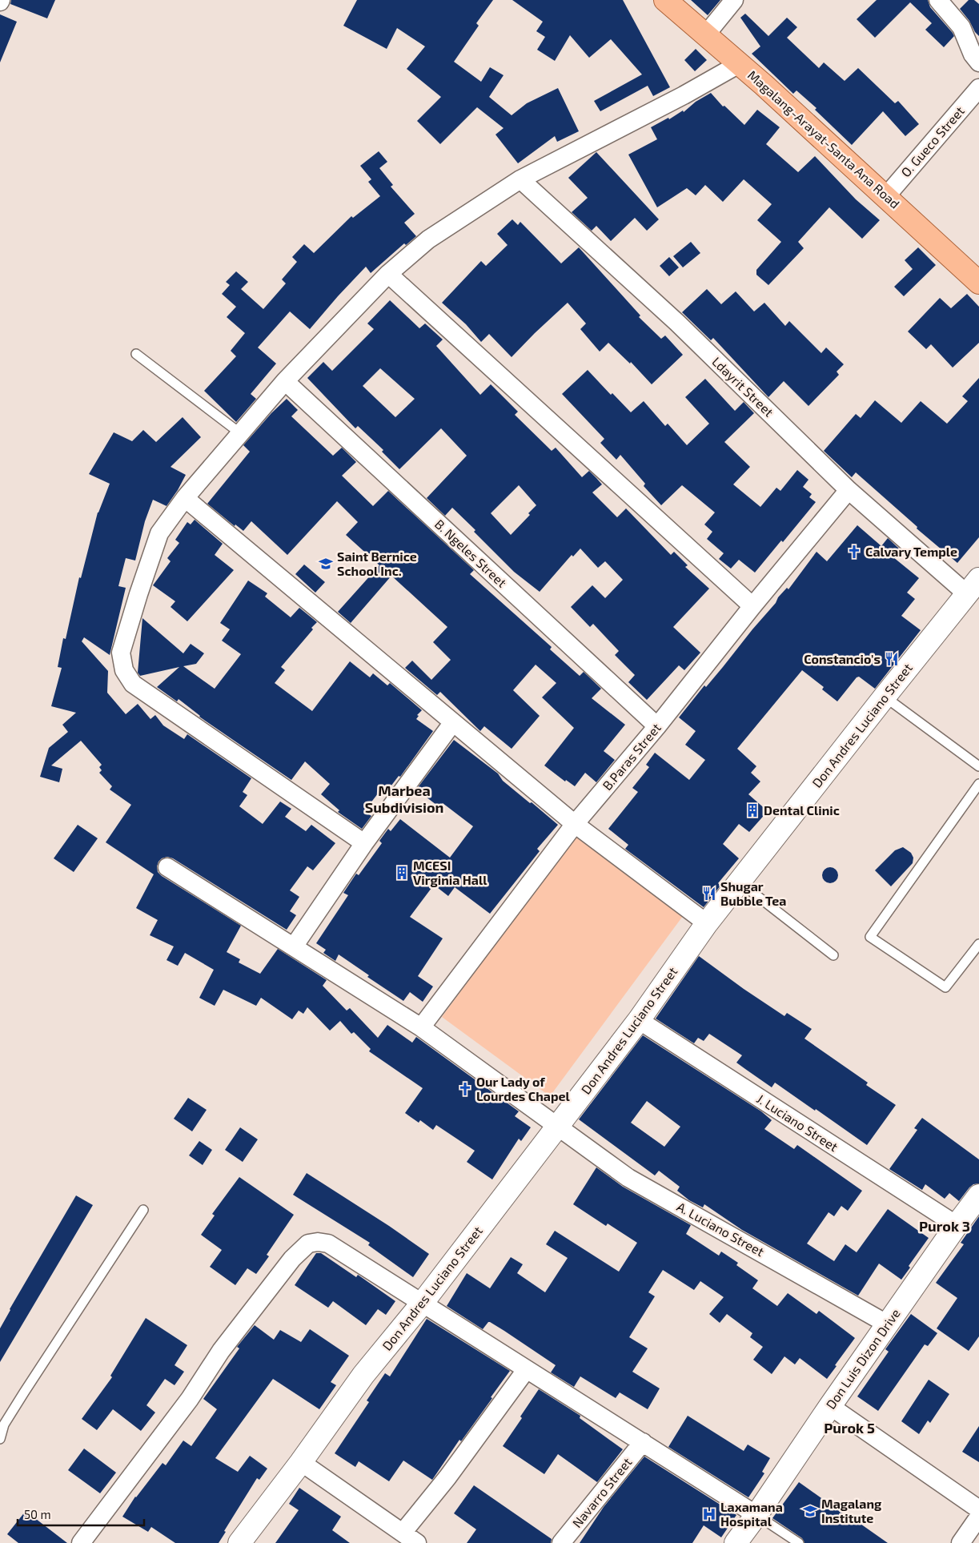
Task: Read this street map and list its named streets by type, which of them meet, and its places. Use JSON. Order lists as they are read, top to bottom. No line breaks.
{"streets":{"main road":["Magalang-Arayat-Santa Ana Road"],"street":["O. Gueco Street","Ldayrit Street","B. Ngeles Street","Don Andres Luciano Street","B.Paras Street","J. Luciano Street","A. Luciano Street","Don Luis Dizon Drive","Navarro Street"]},"crossings":[["Magalang-Arayat-Santa Ana Road","O. Gueco Street"],["Ldayrit Street","Don Andres Luciano Street"],["Ldayrit Street","B.Paras Street"],["B. Ngeles Street","B.Paras Street"],["Don Andres Luciano Street","J. Luciano Street"],["Don Andres Luciano Street","A. Luciano Street"],["B.Paras Street","A. Luciano Street"],["J. Luciano Street","Don Luis Dizon Drive"],["A. Luciano Street","Don Luis Dizon Drive"]],"districts":["Marbea Subdivision","Purok 3","Purok 5"],"places":{"church":["Calvary Temple","Our Lady of Lourdes Chapel"],"school or university":["Saint Bernice School Inc.","Magalang Institute"],"restaurant":["Constancio's","Shugar Bubble Tea"],"building":["Dental Clinic","MCESI Virginia Hall"],"hospital":["Laxamana Hospital"]},"scale_bar":"50 m"}
